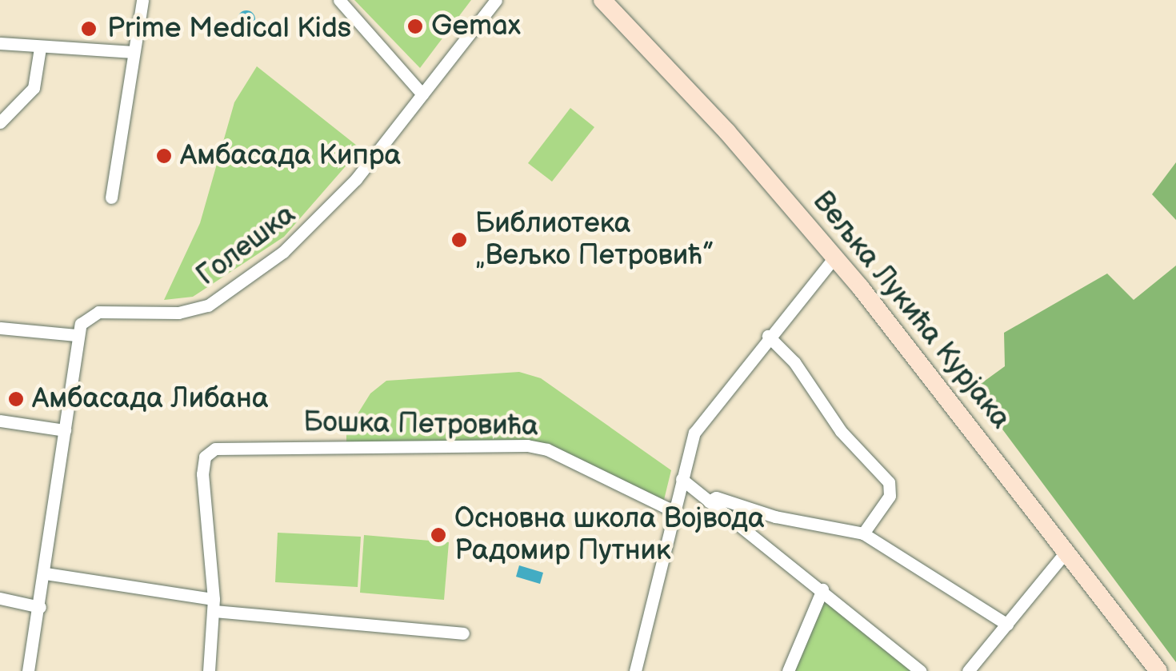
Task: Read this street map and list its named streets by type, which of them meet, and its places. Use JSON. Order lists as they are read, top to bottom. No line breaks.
{"streets":{"street":["Голешка","Вељка Лукића Курјака","Бошка Петровића"]},"places":["Gemax","Prime Medical Kids","Амбасада Кипра","Библиотека „Вељко Петровић”","Амбасада Либана","Основна школа Војвода Радомир Путник"]}
